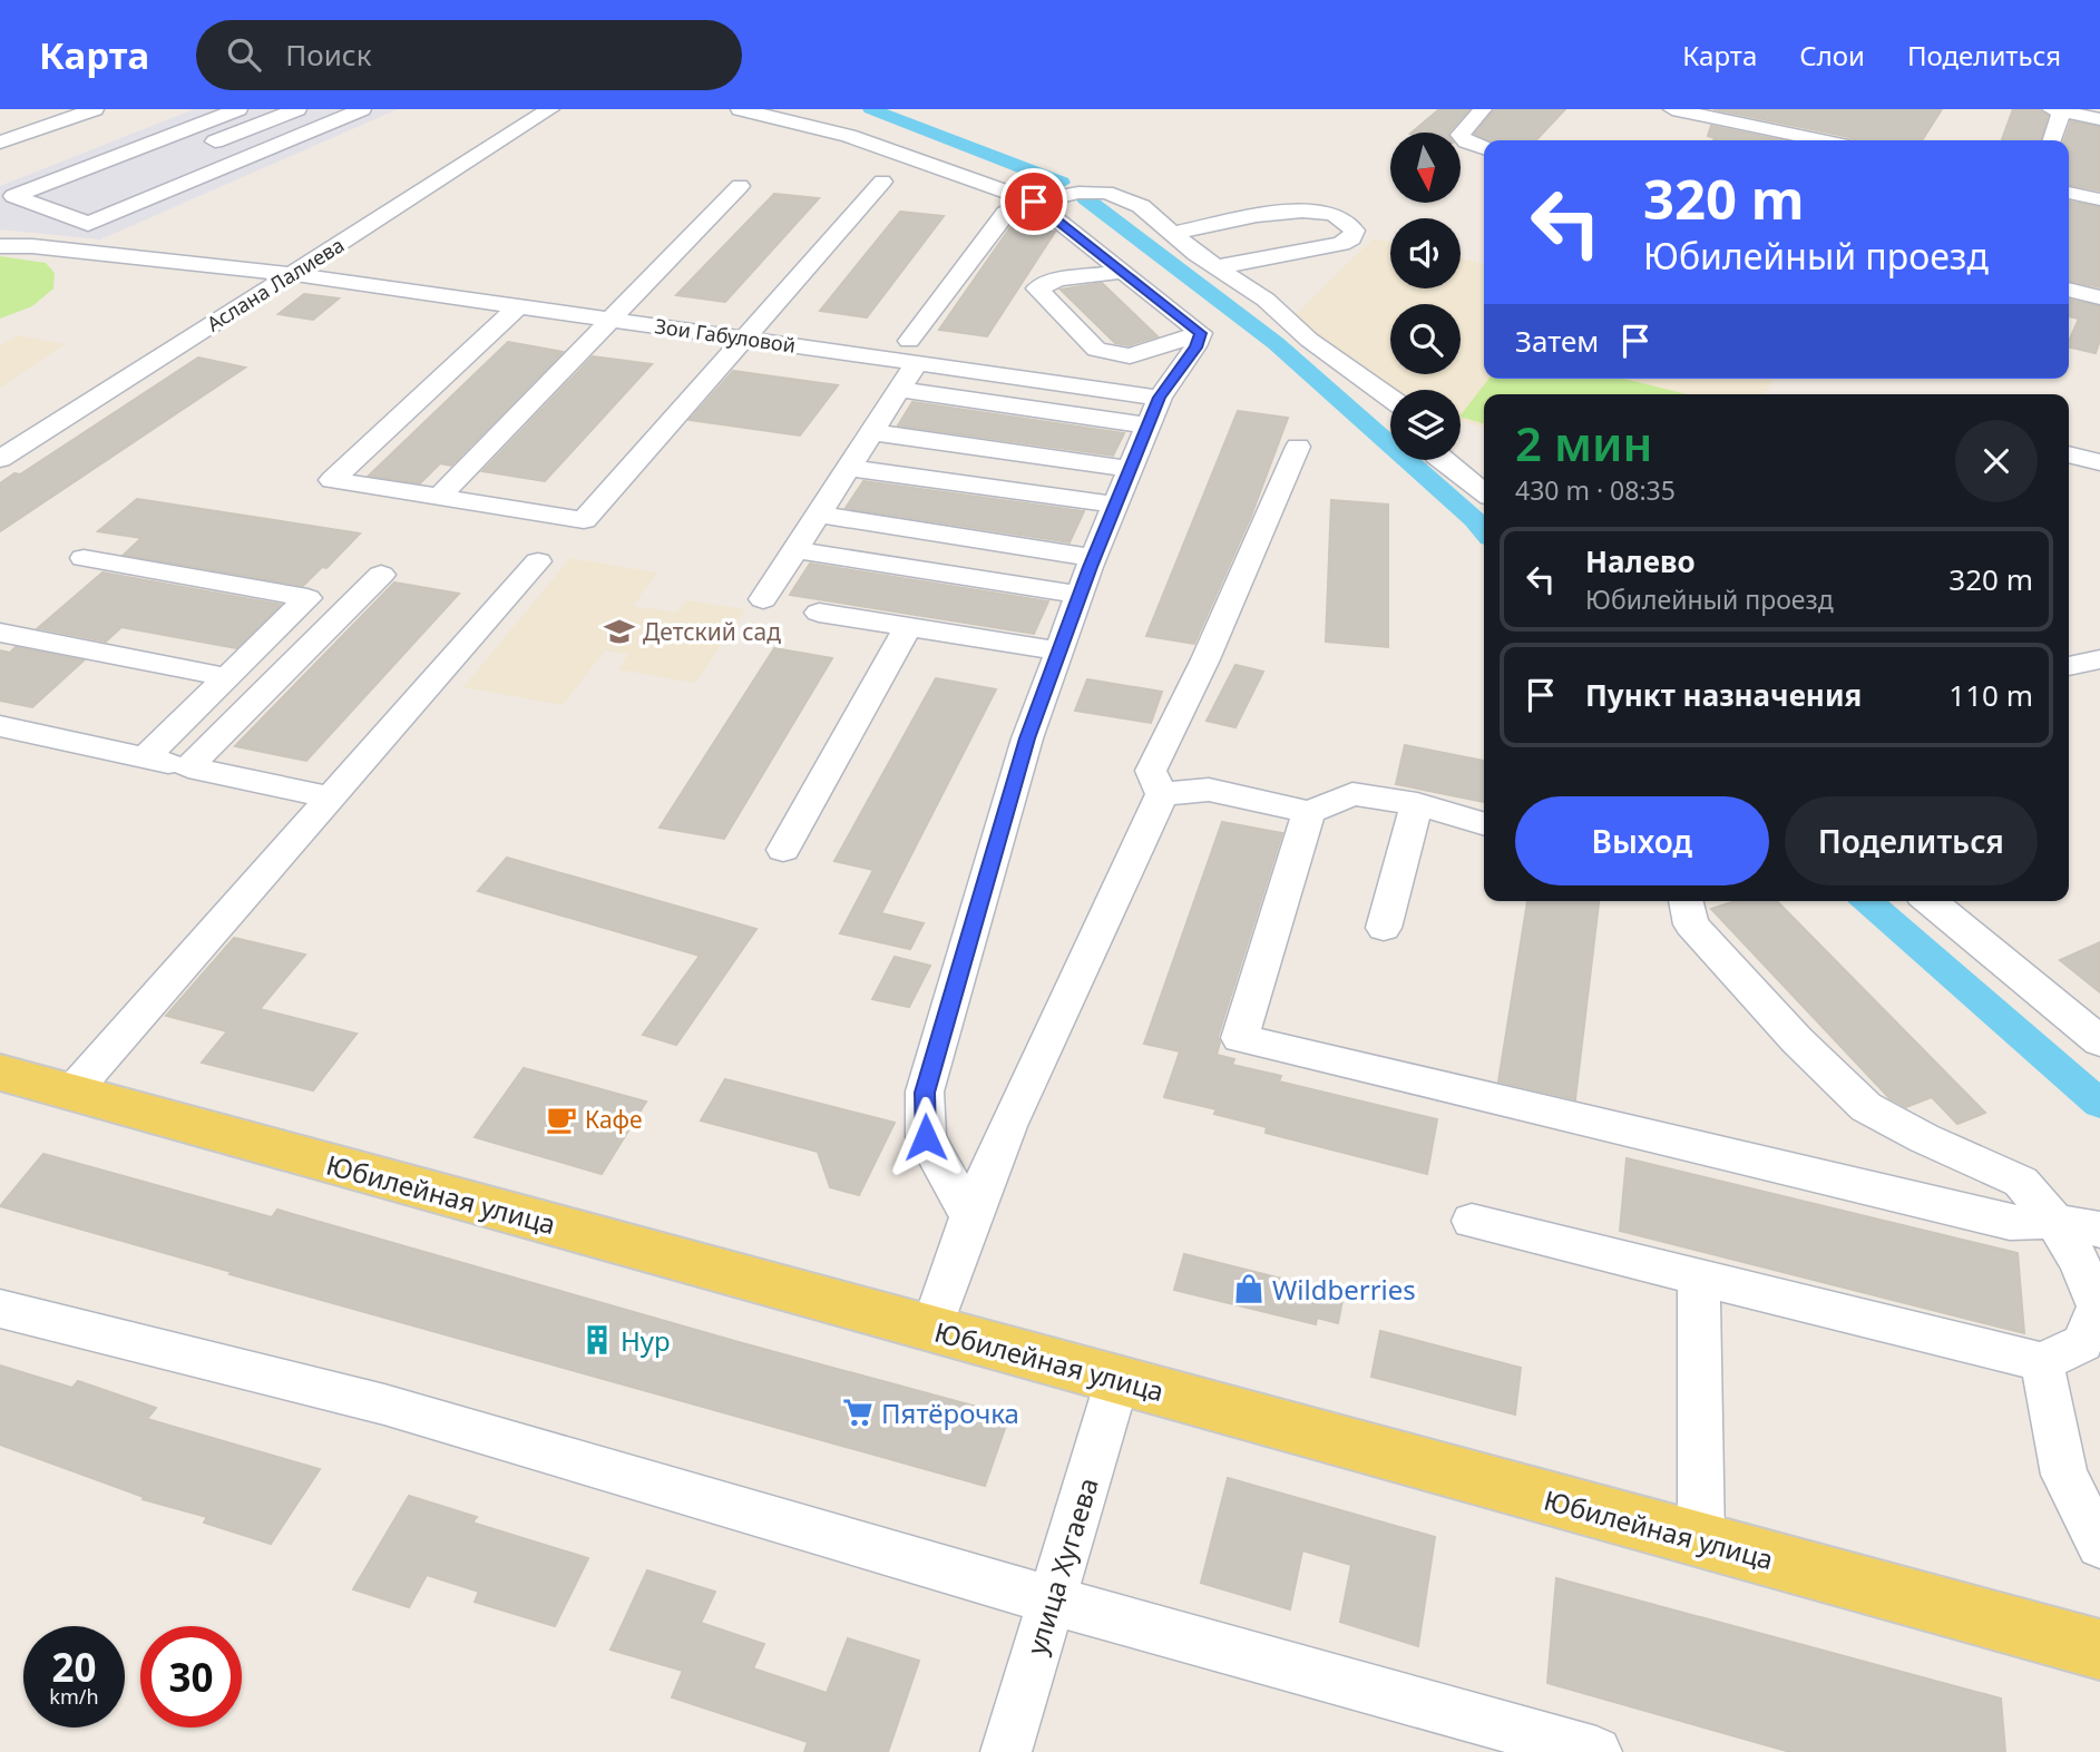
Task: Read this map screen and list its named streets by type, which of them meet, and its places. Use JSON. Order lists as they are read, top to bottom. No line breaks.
{"streets":{"main road":["Юбилейная улица"],"street":["Аслана Лалиева","Зои Габуловой","улица Хугаева"]},"crossings":[["Аслана Лалиева","Зои Габуловой"],["Юбилейная улица","улица Хугаева"]],"places":{"school or university":["Детский сад"],"cafe":["Кафе"],"shop":["Wildberries"],"building":["Нур"],"supermarket":["Пятёрочка"]},"north":"bottom","page":{"header":"Карта","search":"Поиск","nav":["Карта","Слои","Поделиться"],"turn":["320 m","Юбилейный проезд"],"then":"Затем","heading":["2 мин","430 m · 08:35"],"list":[{"name":"Налево","note":"Юбилейный проезд","value":"320 m"},{"name":"Пункт назначения","value":"110 m"}],"buttons":["Выход","Поделиться"],"speed":"20 km/h","limit":"30"}}
